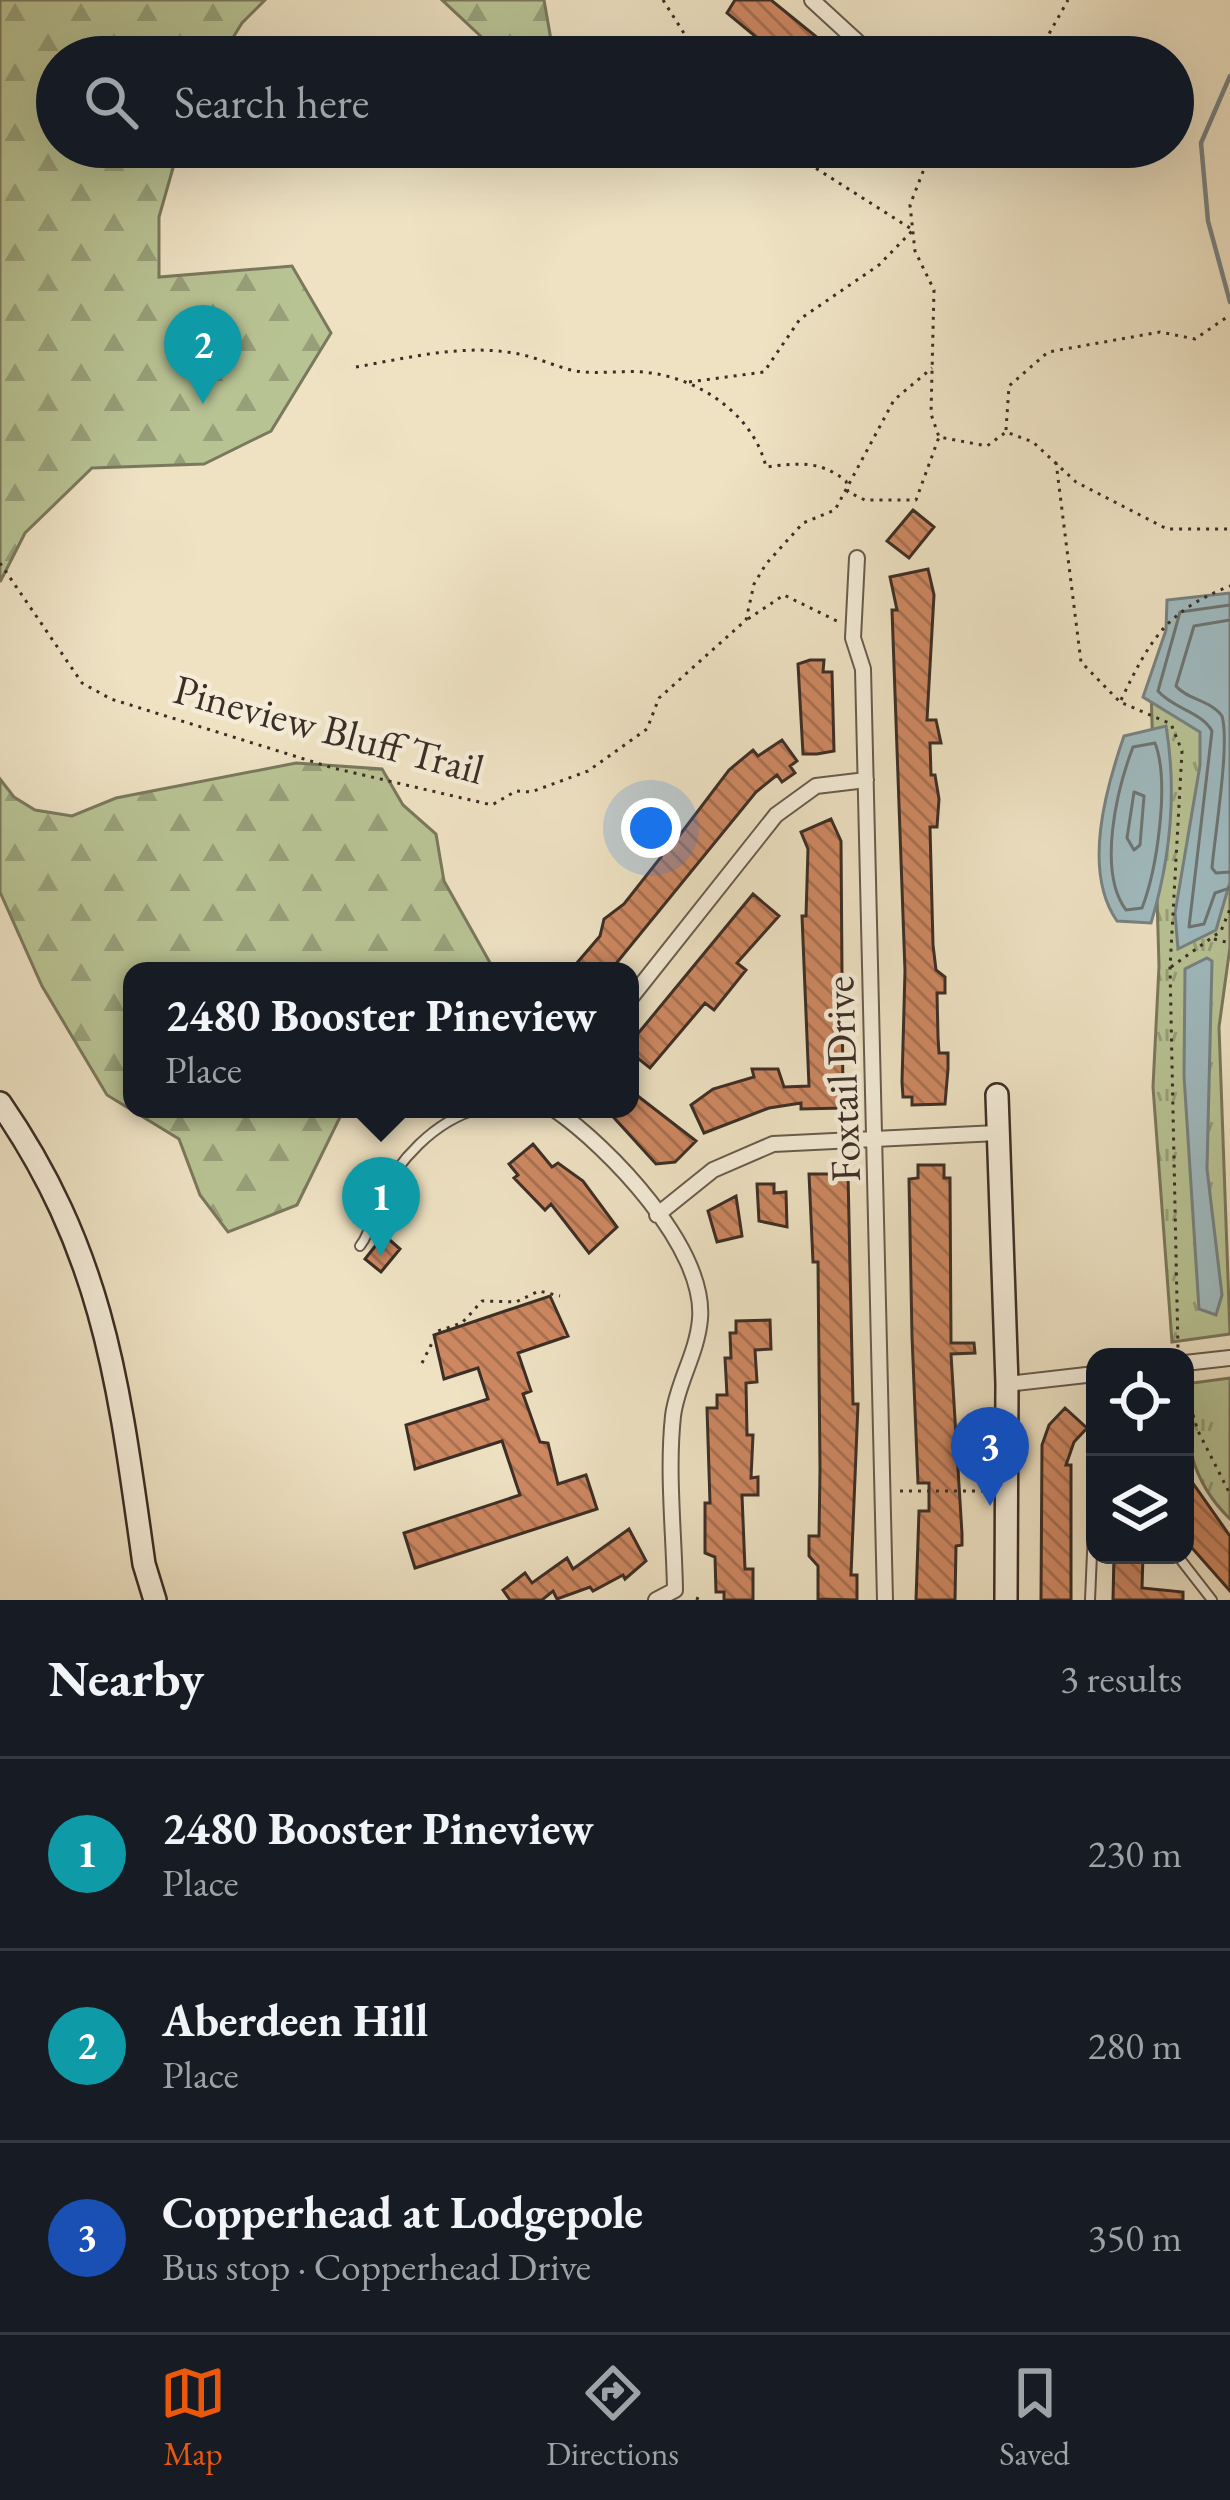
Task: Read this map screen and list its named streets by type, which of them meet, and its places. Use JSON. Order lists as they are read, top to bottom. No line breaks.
{"streets":{"street":["Foxtail Drive"],"path":["Pineview Bluff Trail"]},"page":{"search":"Search here","pins":["2","1","3"],"popup":["2480 Booster Pineview","Place"],"heading":["Nearby","3 results"],"list":[{"mark":"1","name":"2480 Booster Pineview","note":"Place","value":"230 m"},{"mark":"2","name":"Aberdeen Hill","note":"Place","value":"280 m"},{"mark":"3","name":"Copperhead at Lodgepole","note":"Bus stop · Copperhead Drive","value":"350 m"}],"nav":["Map","Directions","Saved"]}}
